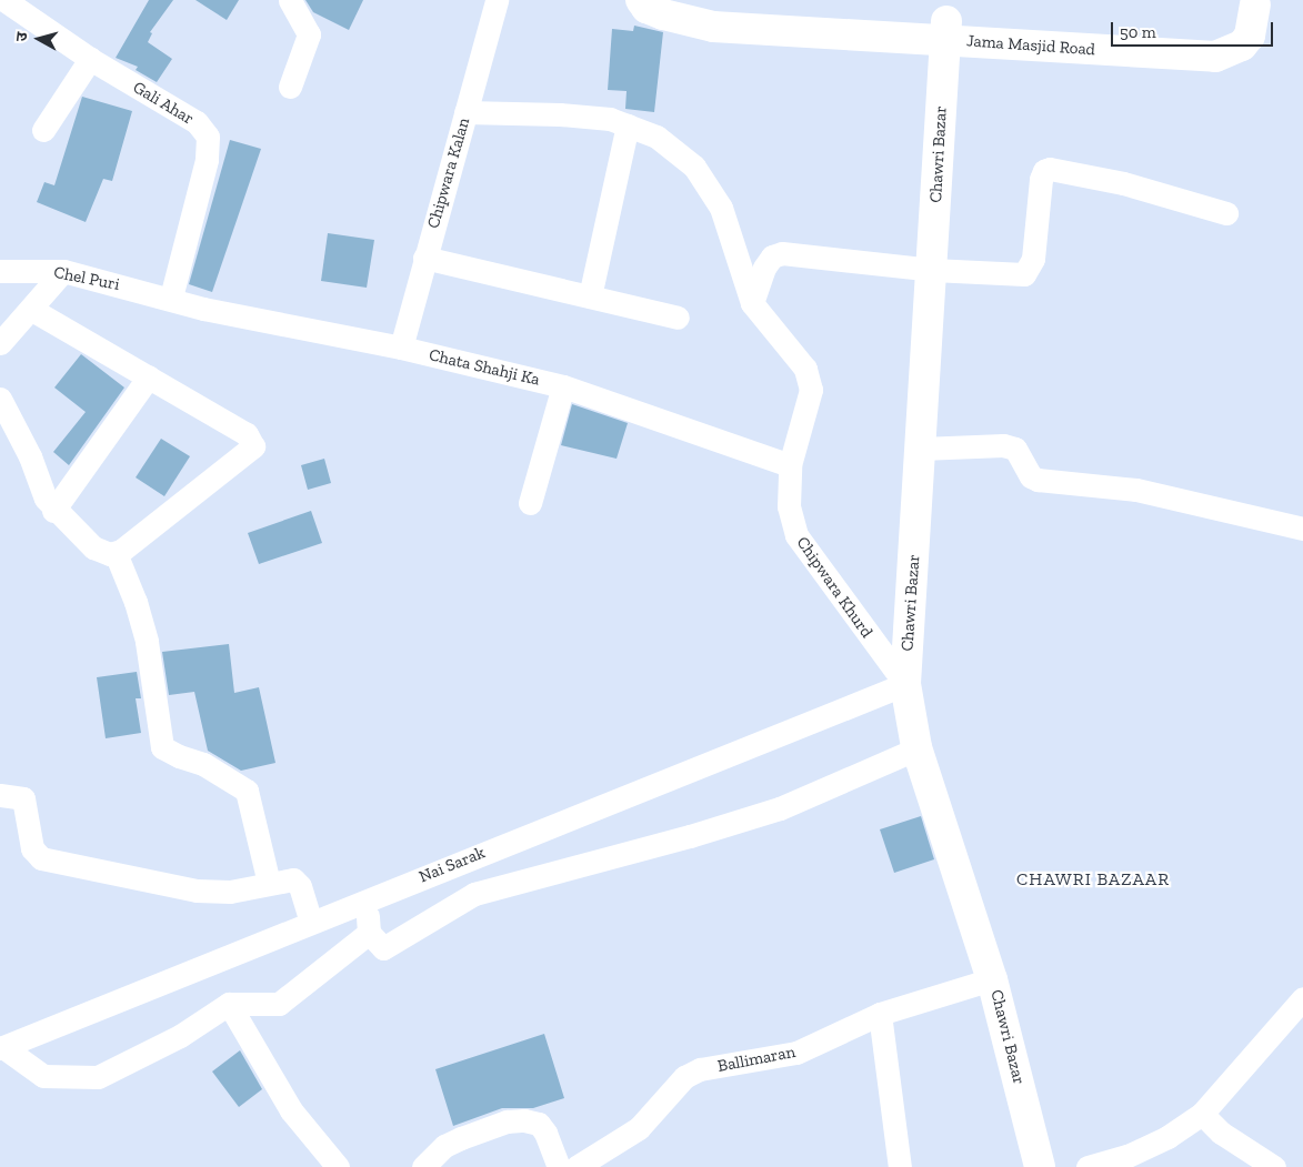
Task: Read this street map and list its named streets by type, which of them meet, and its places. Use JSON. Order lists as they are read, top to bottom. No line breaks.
{"streets":{"street":["Jama Masjid Road","Gali Ahar","Chawri Bazar","Chipwara Kalan","Chel Puri","Chata Shahji Ka","Chipwara Khurd","Nai Sarak","Ballimaran"]},"crossings":[["Jama Masjid Road","Chawri Bazar"],["Gali Ahar","Chel Puri"],["Gali Ahar","Chata Shahji Ka"],["Chawri Bazar","Chipwara Khurd"],["Chawri Bazar","Nai Sarak"],["Chawri Bazar","Ballimaran"],["Chipwara Kalan","Chata Shahji Ka"],["Chipwara Kalan","Chipwara Khurd"],["Chel Puri","Chata Shahji Ka"],["Chata Shahji Ka","Chipwara Khurd"],["Chipwara Khurd","Nai Sarak"]],"districts":["CHAWRI BAZAAR"],"scale_bar":"50 m","north":"left"}
